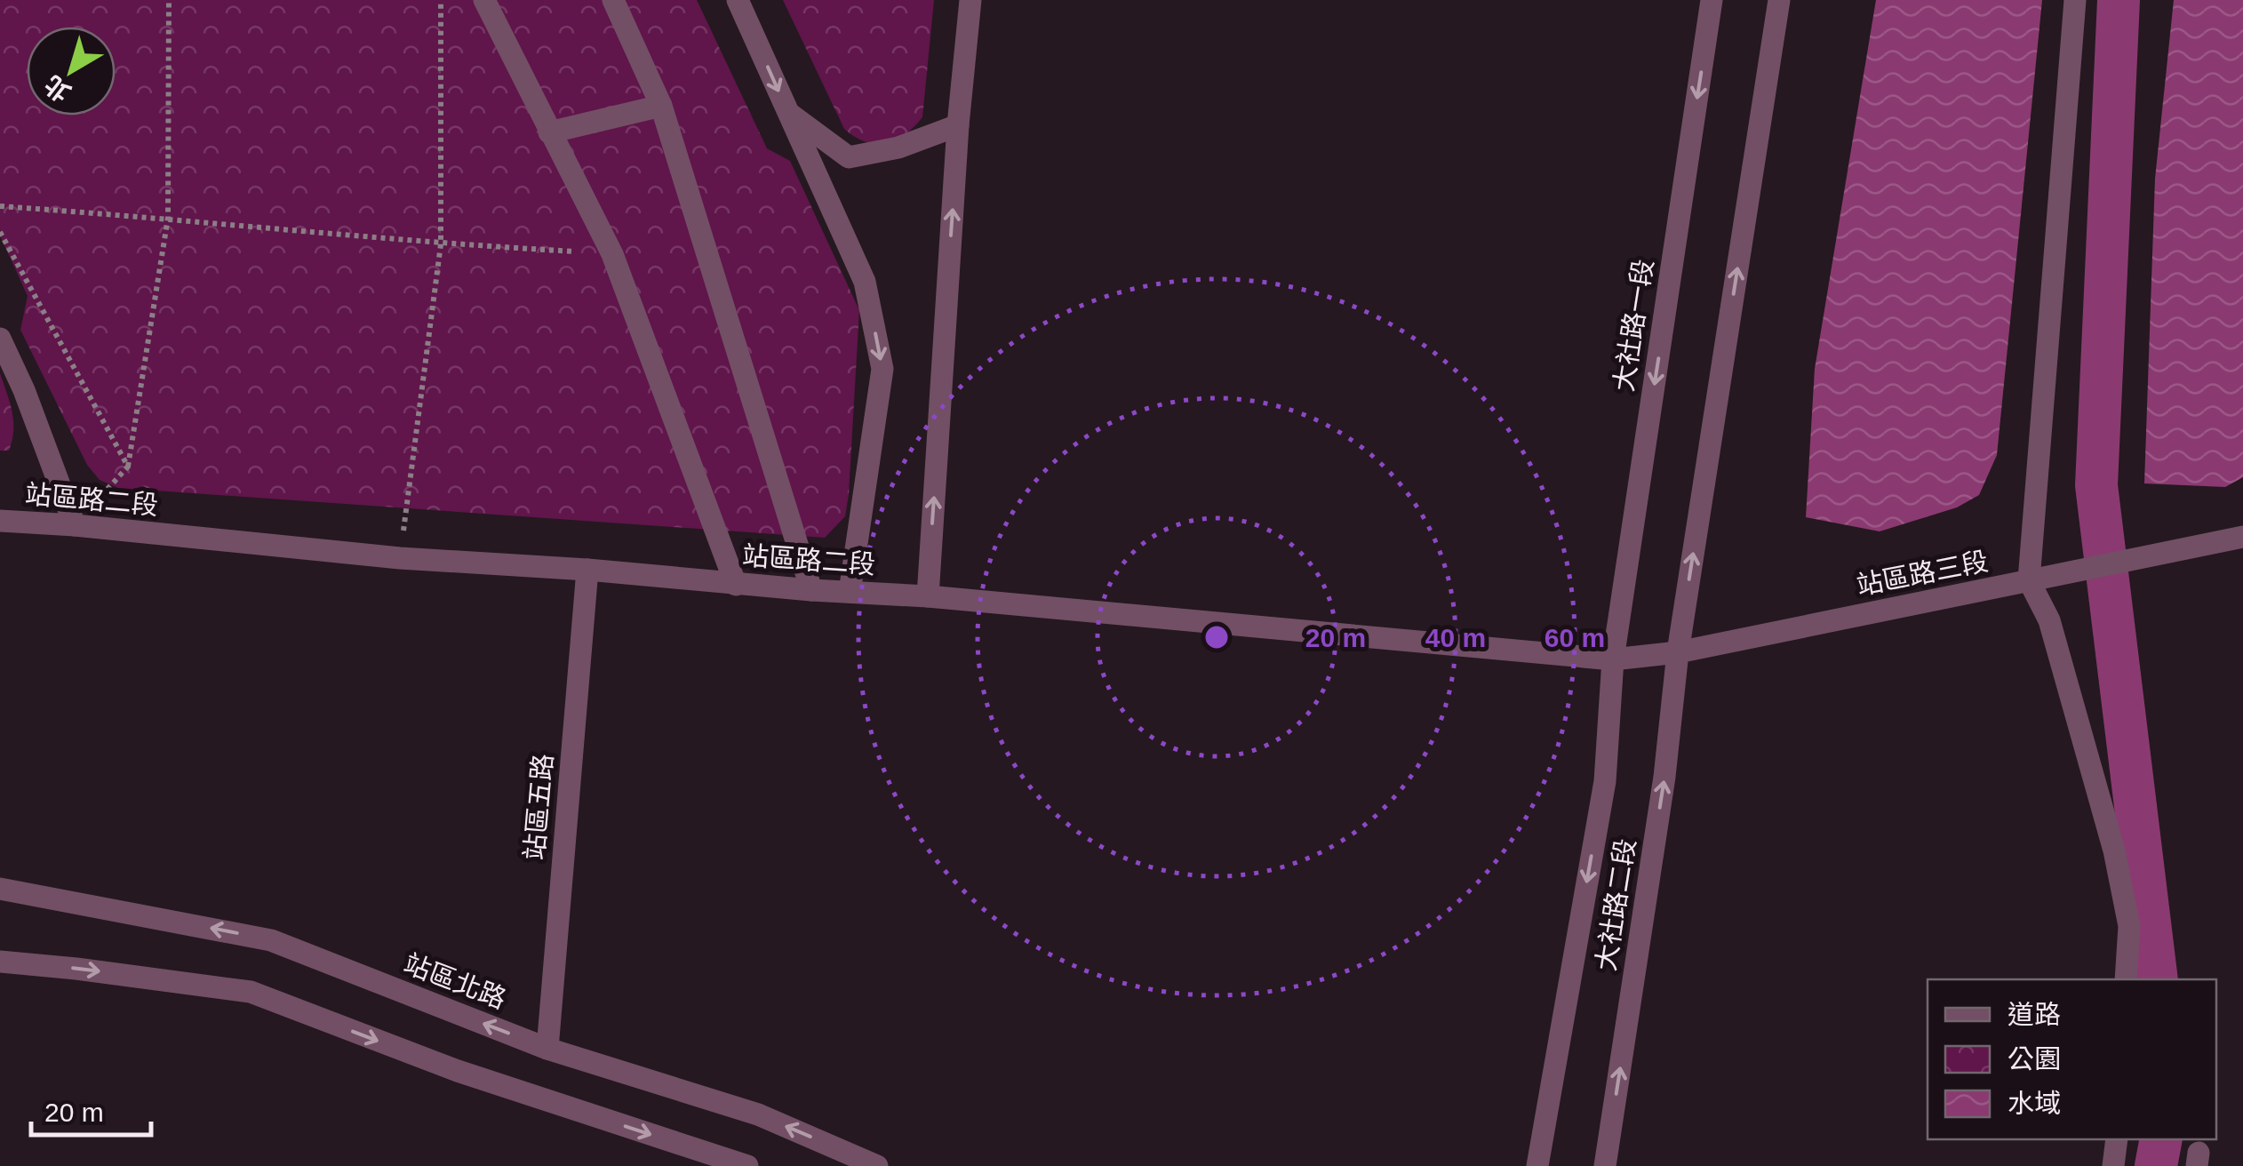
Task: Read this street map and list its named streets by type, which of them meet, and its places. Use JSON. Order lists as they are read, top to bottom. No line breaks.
{"streets":{"street":["大社路一段","站區路二段","站區路三段","站區五路","大社路二段","站區北路"]},"crossings":[["大社路一段","站區路二段"],["大社路一段","站區路三段"],["大社路一段","大社路二段"],["站區路二段","站區路三段"],["站區路二段","站區五路"],["站區路二段","大社路二段"],["站區路三段","大社路二段"],["站區五路","站區北路"]],"legend":["道路","公園","水域"],"scale_bar":"20 m","north":"bottom left","rings":["20 m","40 m","60 m"]}
